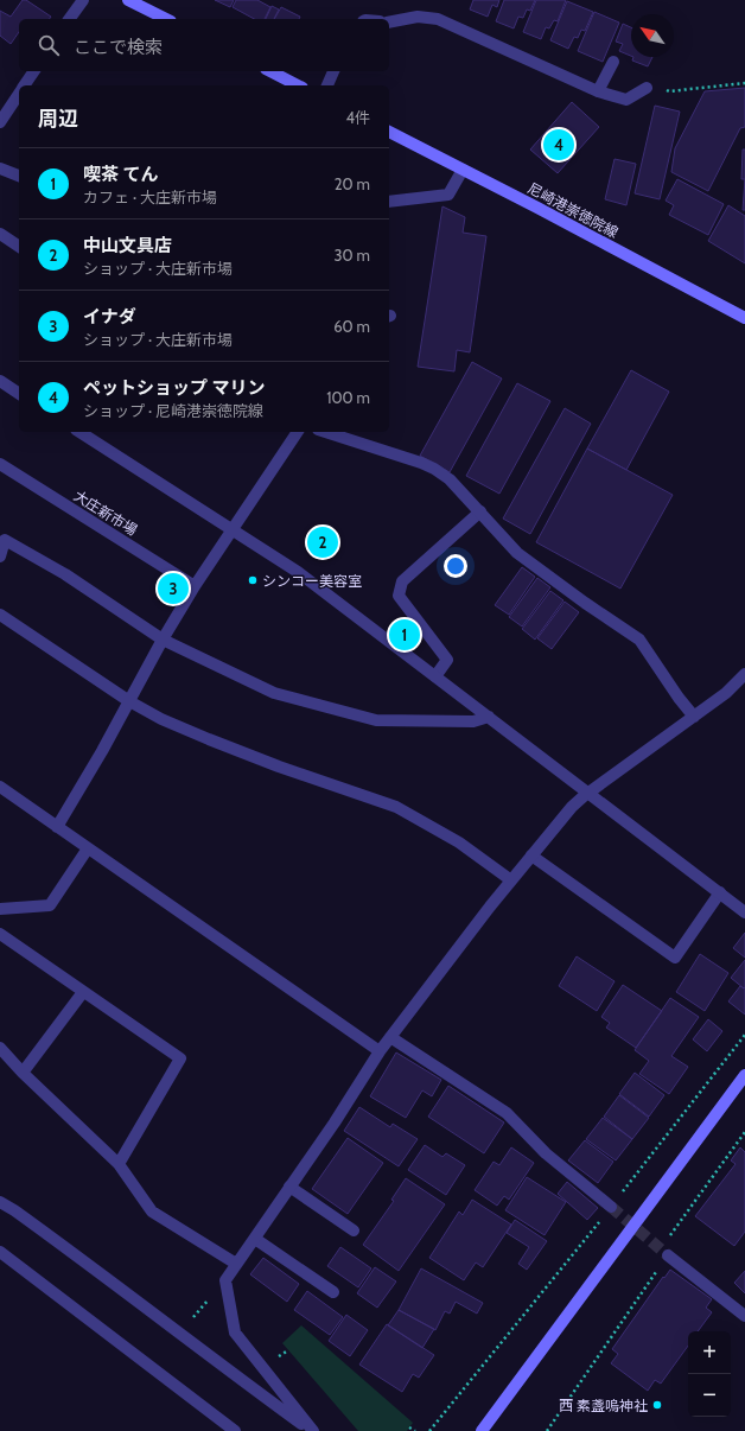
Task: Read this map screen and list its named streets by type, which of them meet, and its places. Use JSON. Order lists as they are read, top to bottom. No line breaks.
{"streets":{"main road":["尼崎港崇徳院線"],"street":["大庄新市場"]},"places":["シンコー美容室","西 素盞嗚神社"],"north":"top left","page":{"search":"ここで検索","heading":["周辺","4件"],"pins":["4","2","3","1"],"list":[{"mark":"1","name":"喫茶 てん","note":"カフェ · 大庄新市場","value":"20 m"},{"mark":"2","name":"中山文具店","note":"ショップ · 大庄新市場","value":"30 m"},{"mark":"3","name":"イナダ","note":"ショップ · 大庄新市場","value":"60 m"},{"mark":"4","name":"ペットショップ マリン","note":"ショップ · 尼崎港崇徳院線","value":"100 m"}],"map_buttons":["+","−"]}}
